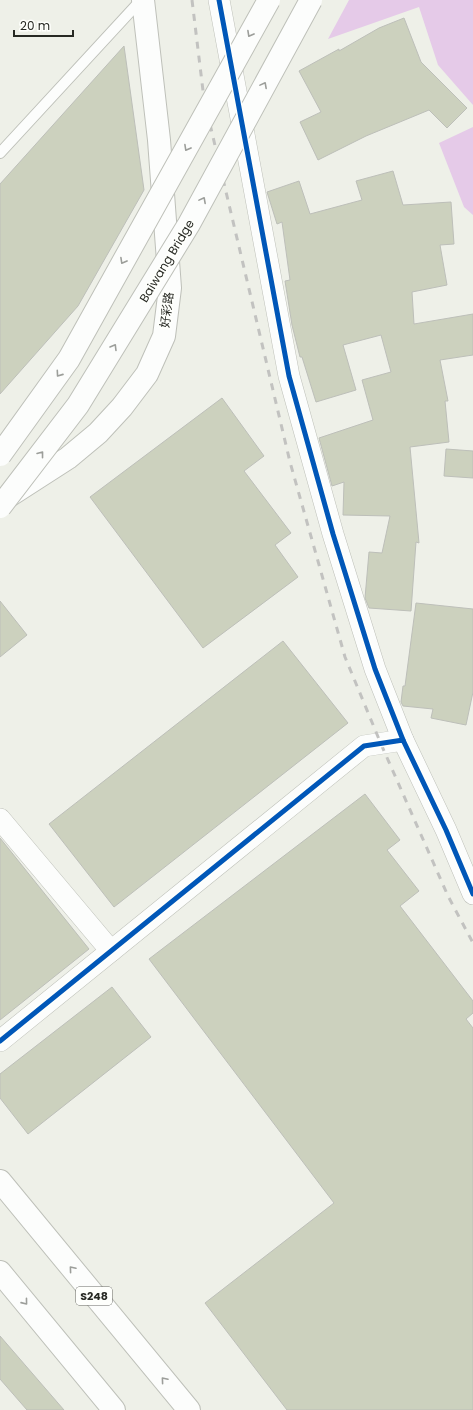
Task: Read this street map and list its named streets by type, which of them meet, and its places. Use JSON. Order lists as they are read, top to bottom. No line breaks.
{"streets":{"main road":["Baiwang Bridge","好彩路","S248"]},"scale_bar":"20 m"}
